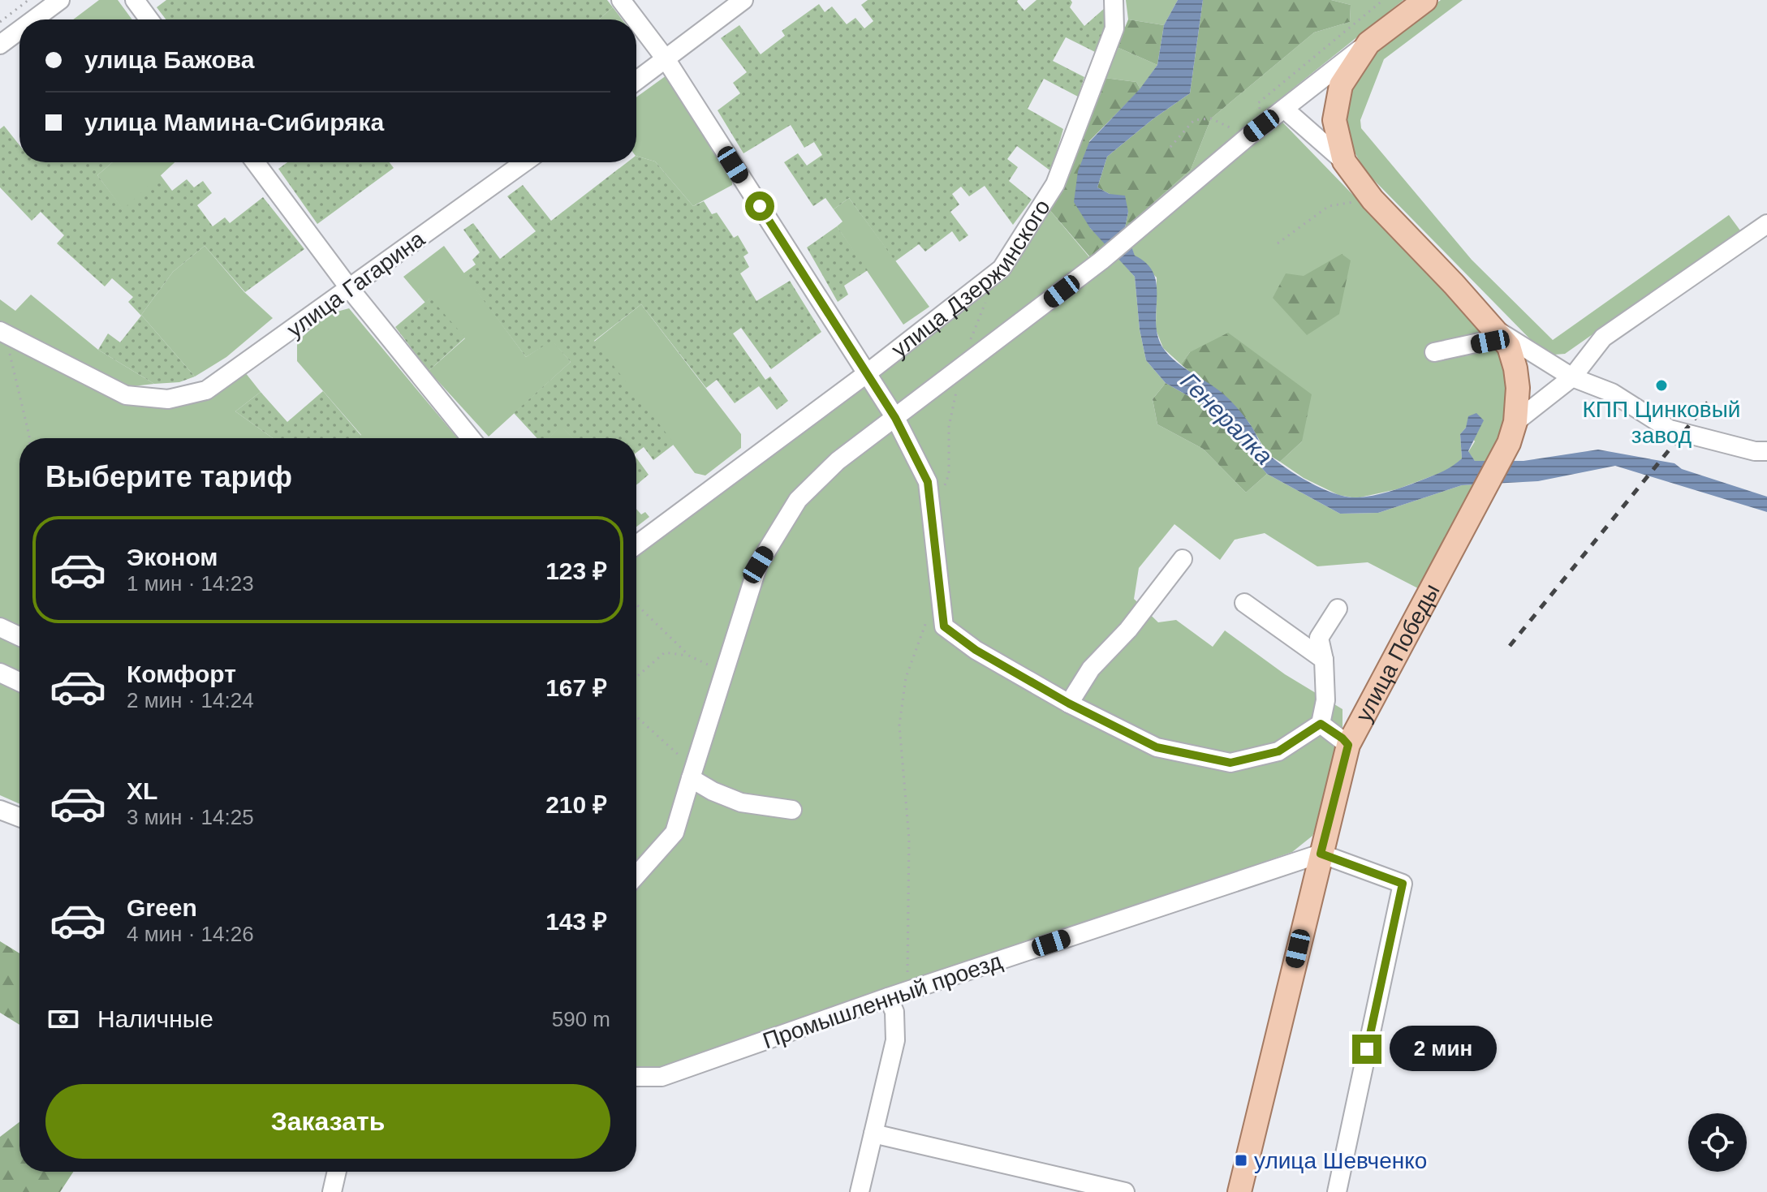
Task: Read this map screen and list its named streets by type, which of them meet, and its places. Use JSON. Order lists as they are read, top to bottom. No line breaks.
{"streets":{"main road":["улица Победы"],"street":["улица Дзержинского","улица Гагарина","Промышленный проезд"]},"crossings":[["улица Победы","Промышленный проезд"]],"water":["Генералка"],"places":{"other":["КПП Цинковый завод"],"transit":["улица Шевченко"]},"page":{"banner":["улица Бажова","улица Мамина-Сибиряка"],"heading":"Выберите тариф","list":[{"name":"Эконом","note":"1 мин · 14:23","value":"123 ₽"},{"name":"Комфорт","note":"2 мин · 14:24","value":"167 ₽"},{"name":"XL","note":"3 мин · 14:25","value":"210 ₽"},{"name":"Green","note":"4 мин · 14:26","value":"143 ₽"}],"pay":["Наличные","590 m"],"bubble":"2 мин","buttons":"Заказать"}}
